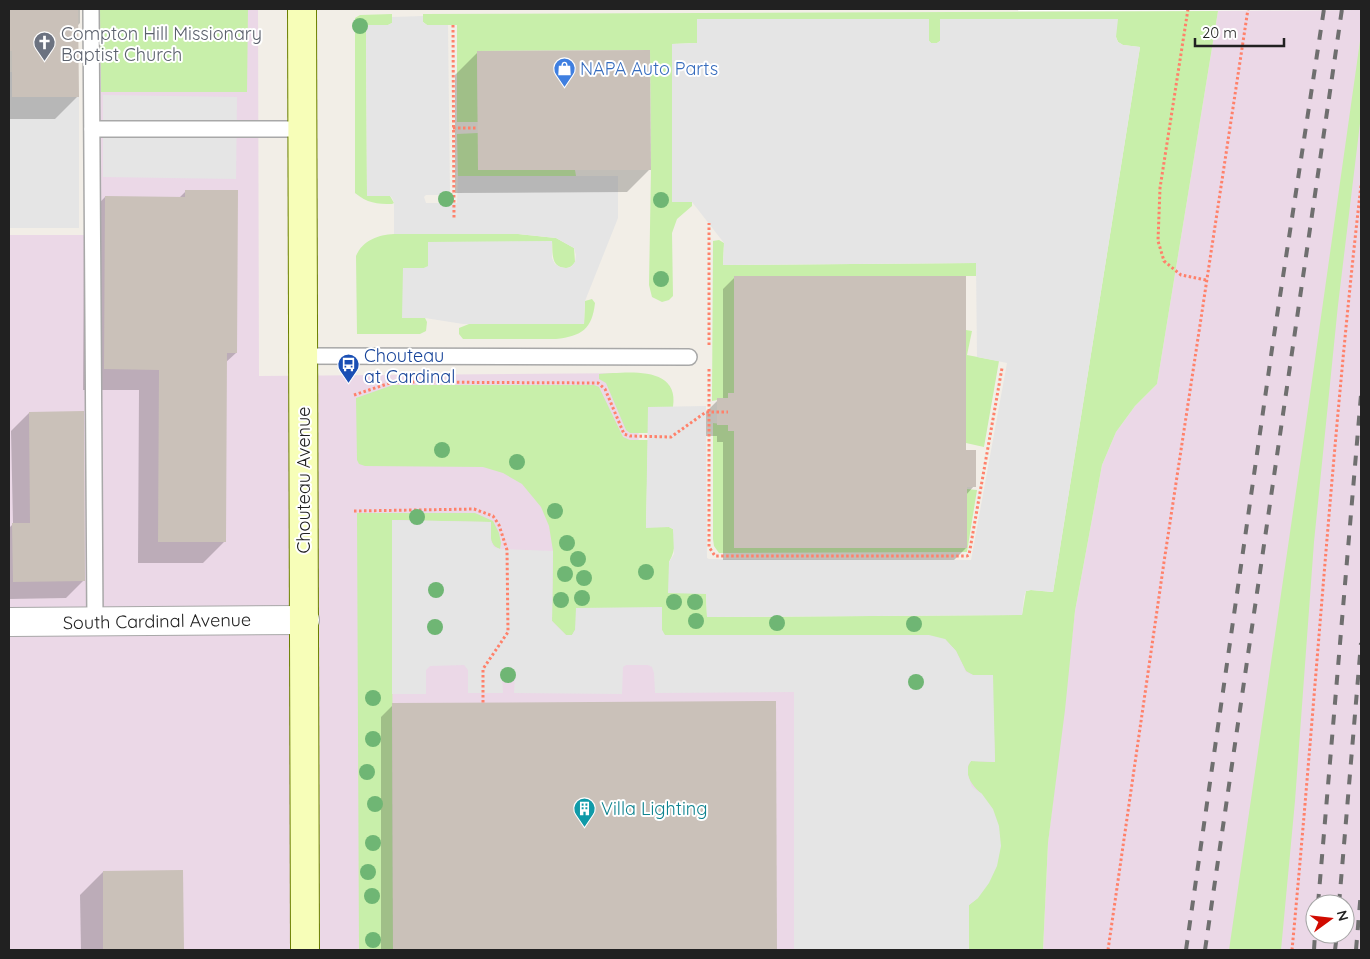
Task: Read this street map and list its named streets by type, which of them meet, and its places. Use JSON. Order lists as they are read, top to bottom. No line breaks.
{"streets":{"main road":["Chouteau Avenue"],"street":["South Cardinal Avenue"]},"crossings":[["Chouteau Avenue","South Cardinal Avenue"]],"places":{"church":["Compton Hill Missionary Baptist Church"],"shop":["NAPA Auto Parts"],"bus stop":["Chouteau at Cardinal"],"building":["Villa Lighting"]},"scale_bar":"20 m","north":"right"}
